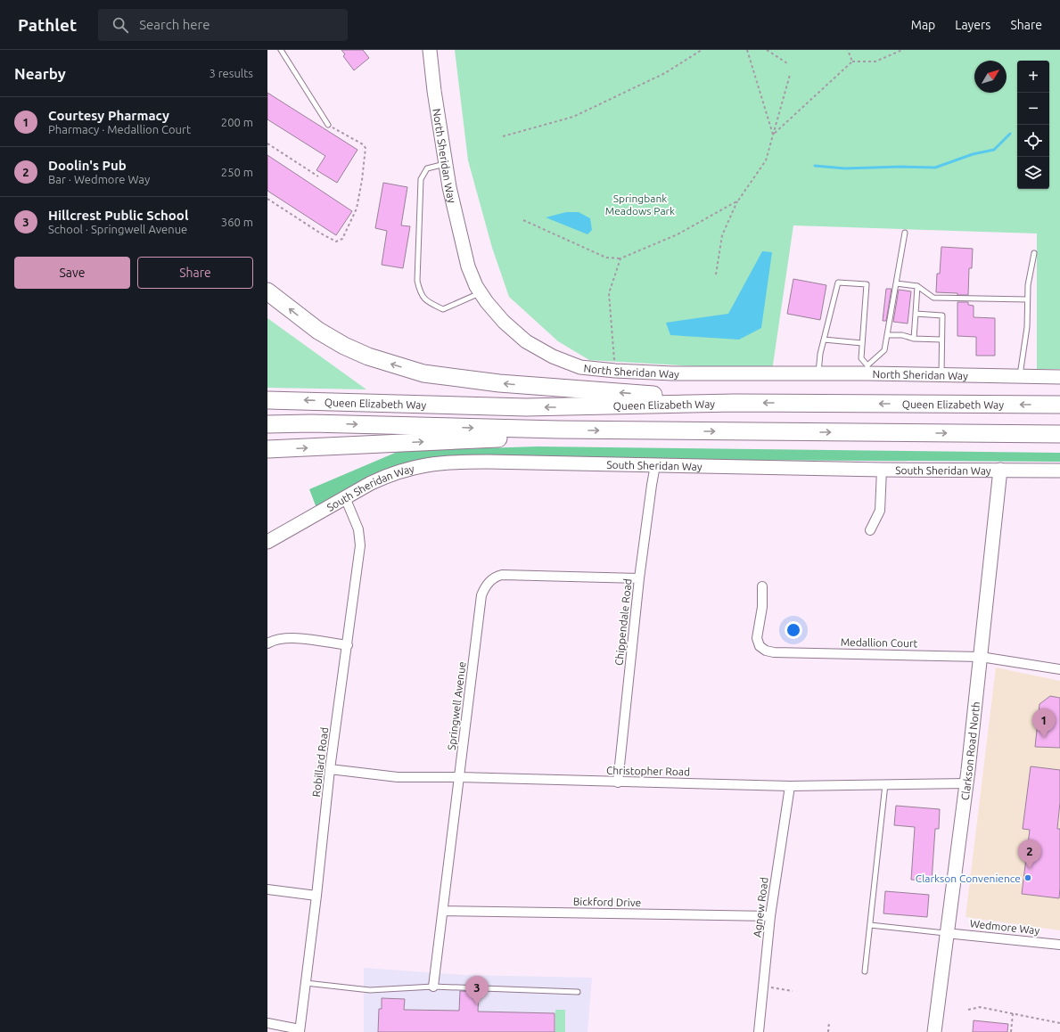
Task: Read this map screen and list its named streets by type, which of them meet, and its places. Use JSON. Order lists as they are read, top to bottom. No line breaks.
{"streets":{"highway":["Queen Elizabeth Way"],"street":["North Sheridan Way","South Sheridan Way","Chippendale Road","Medallion Court","Springwell Avenue","Clarkson Road North","Robillard Road","Christopher Road","Bickford Drive","Agnew Road","Wedmore Way"]},"crossings":[["South Sheridan Way","Chippendale Road"],["South Sheridan Way","Clarkson Road North"],["South Sheridan Way","Robillard Road"],["Chippendale Road","Springwell Avenue"],["Chippendale Road","Christopher Road"],["Medallion Court","Clarkson Road North"],["Springwell Avenue","Christopher Road"],["Springwell Avenue","Bickford Drive"],["Clarkson Road North","Christopher Road"],["Clarkson Road North","Wedmore Way"],["Robillard Road","Christopher Road"],["Christopher Road","Agnew Road"],["Bickford Drive","Agnew Road"]],"parks":["Springbank Meadows Park"],"places":["Clarkson Convenience"],"north":"top right","page":{"header":"Pathlet","search":"Search here","nav":["Map","Layers","Share"],"heading":["Nearby","3 results"],"map_buttons":["+","−"],"list":[{"mark":"1","name":"Courtesy Pharmacy","note":"Pharmacy · Medallion Court","value":"200 m"},{"mark":"2","name":"Doolin's Pub","note":"Bar · Wedmore Way","value":"250 m"},{"mark":"3","name":"Hillcrest Public School","note":"School · Springwell Avenue","value":"360 m"}],"buttons":["Save","Share"],"pins":["1","2","3"]}}
